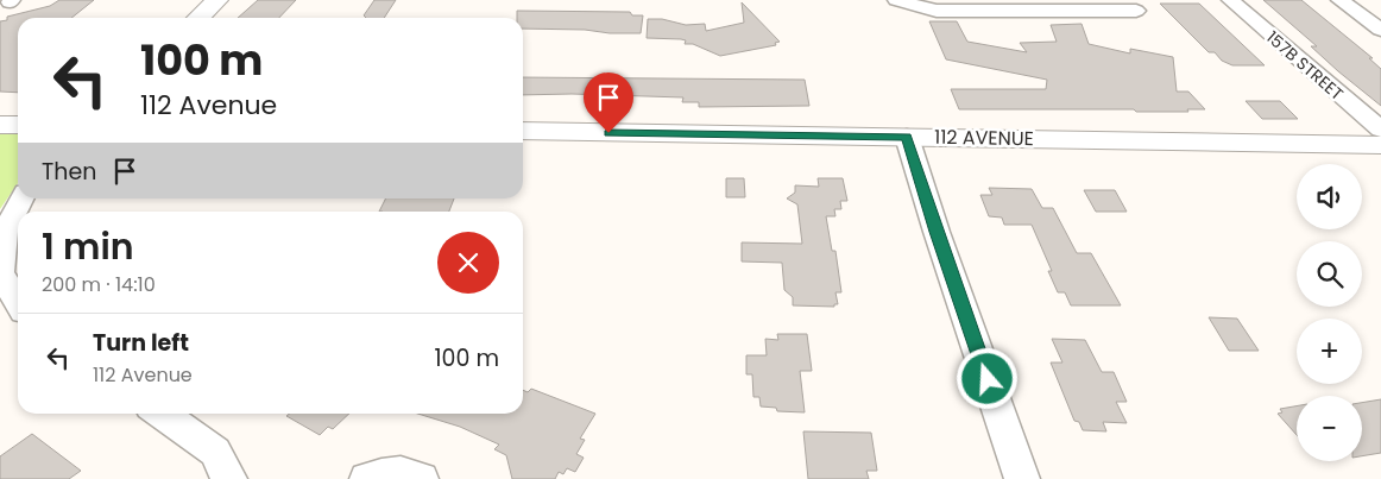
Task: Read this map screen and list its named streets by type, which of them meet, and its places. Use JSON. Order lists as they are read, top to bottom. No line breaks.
{"streets":{"street":["157B STREET","112 AVENUE"]},"page":{"turn":["100 m","112 Avenue"],"then":"Then","map_buttons":["+","−"],"heading":["1 min","200 m · 14:10"],"list":[{"name":"Turn left","note":"112 Avenue","value":"100 m"}]}}
